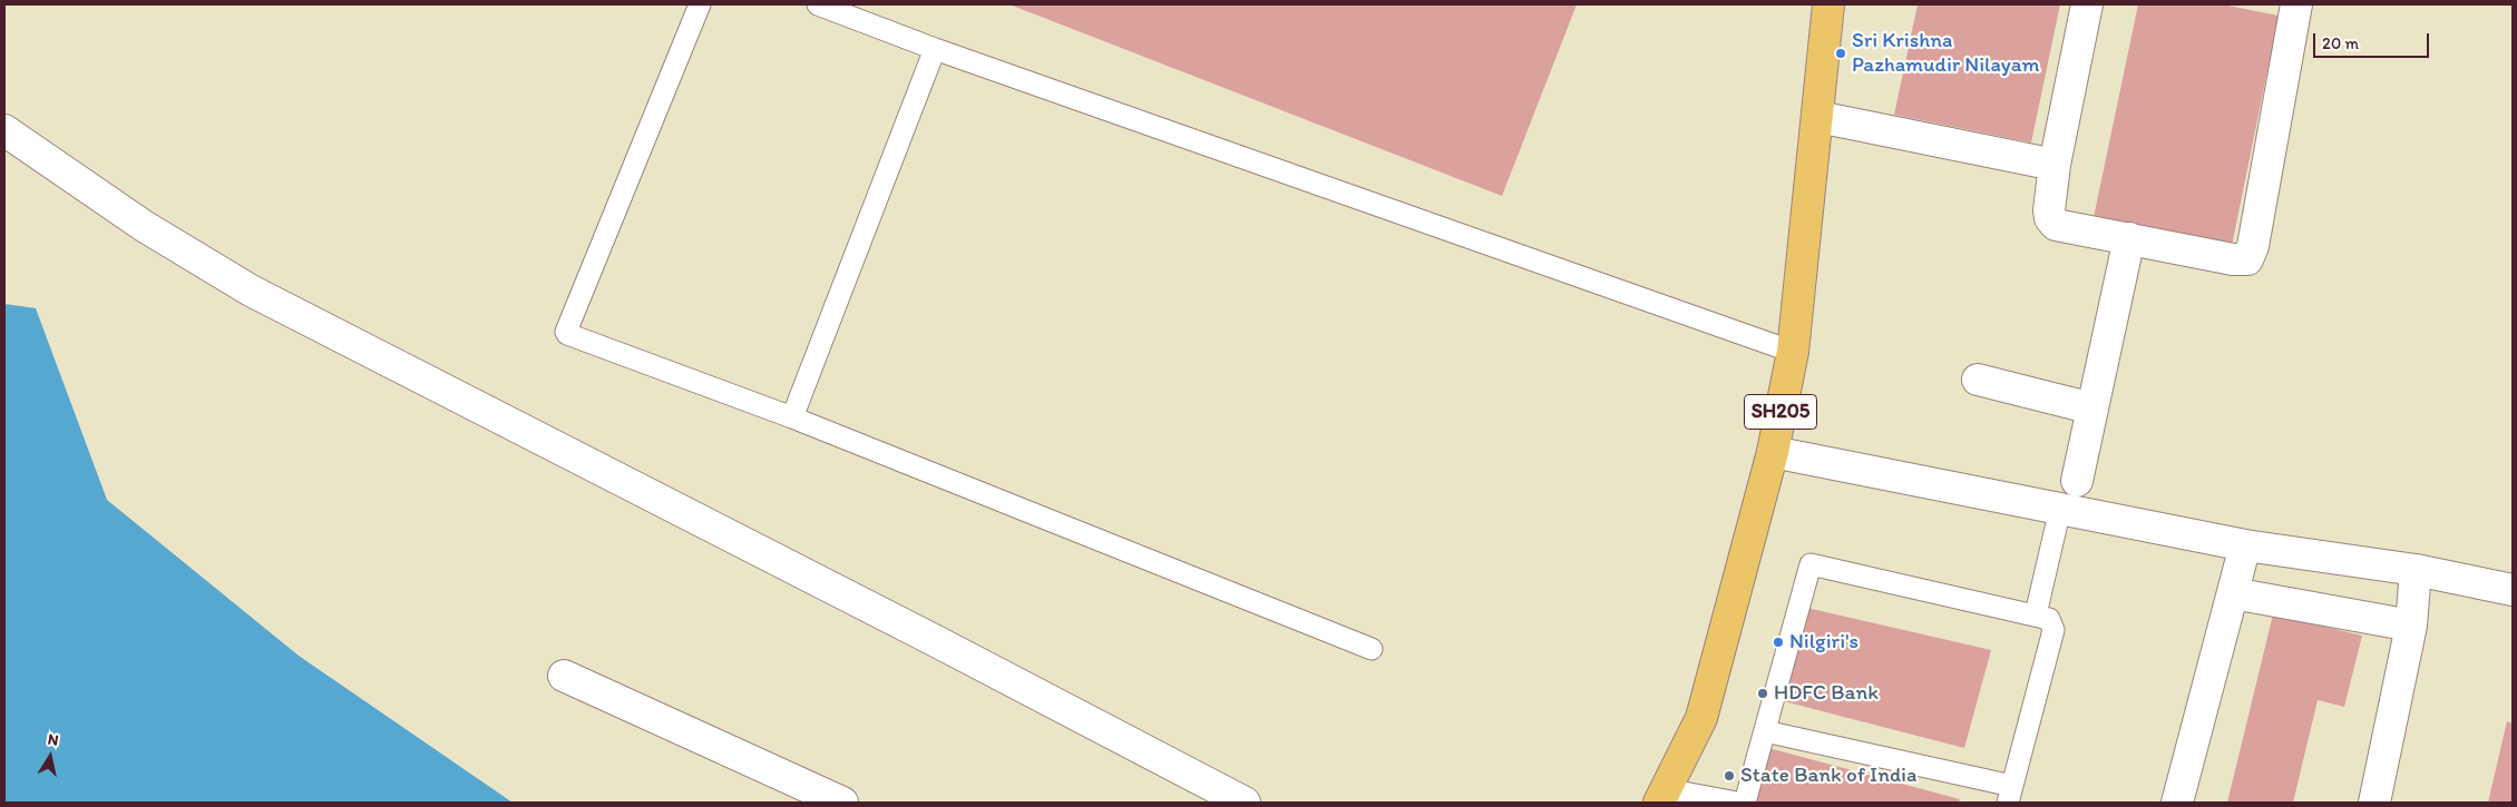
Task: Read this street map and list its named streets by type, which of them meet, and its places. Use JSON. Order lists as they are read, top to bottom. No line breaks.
{"streets":{"main road":["SH205"]},"places":["Sri Krishna Pazhamudir Nilayam","Nilgiri's","HDFC Bank","State Bank of India"],"scale_bar":"20 m","north":"top"}
